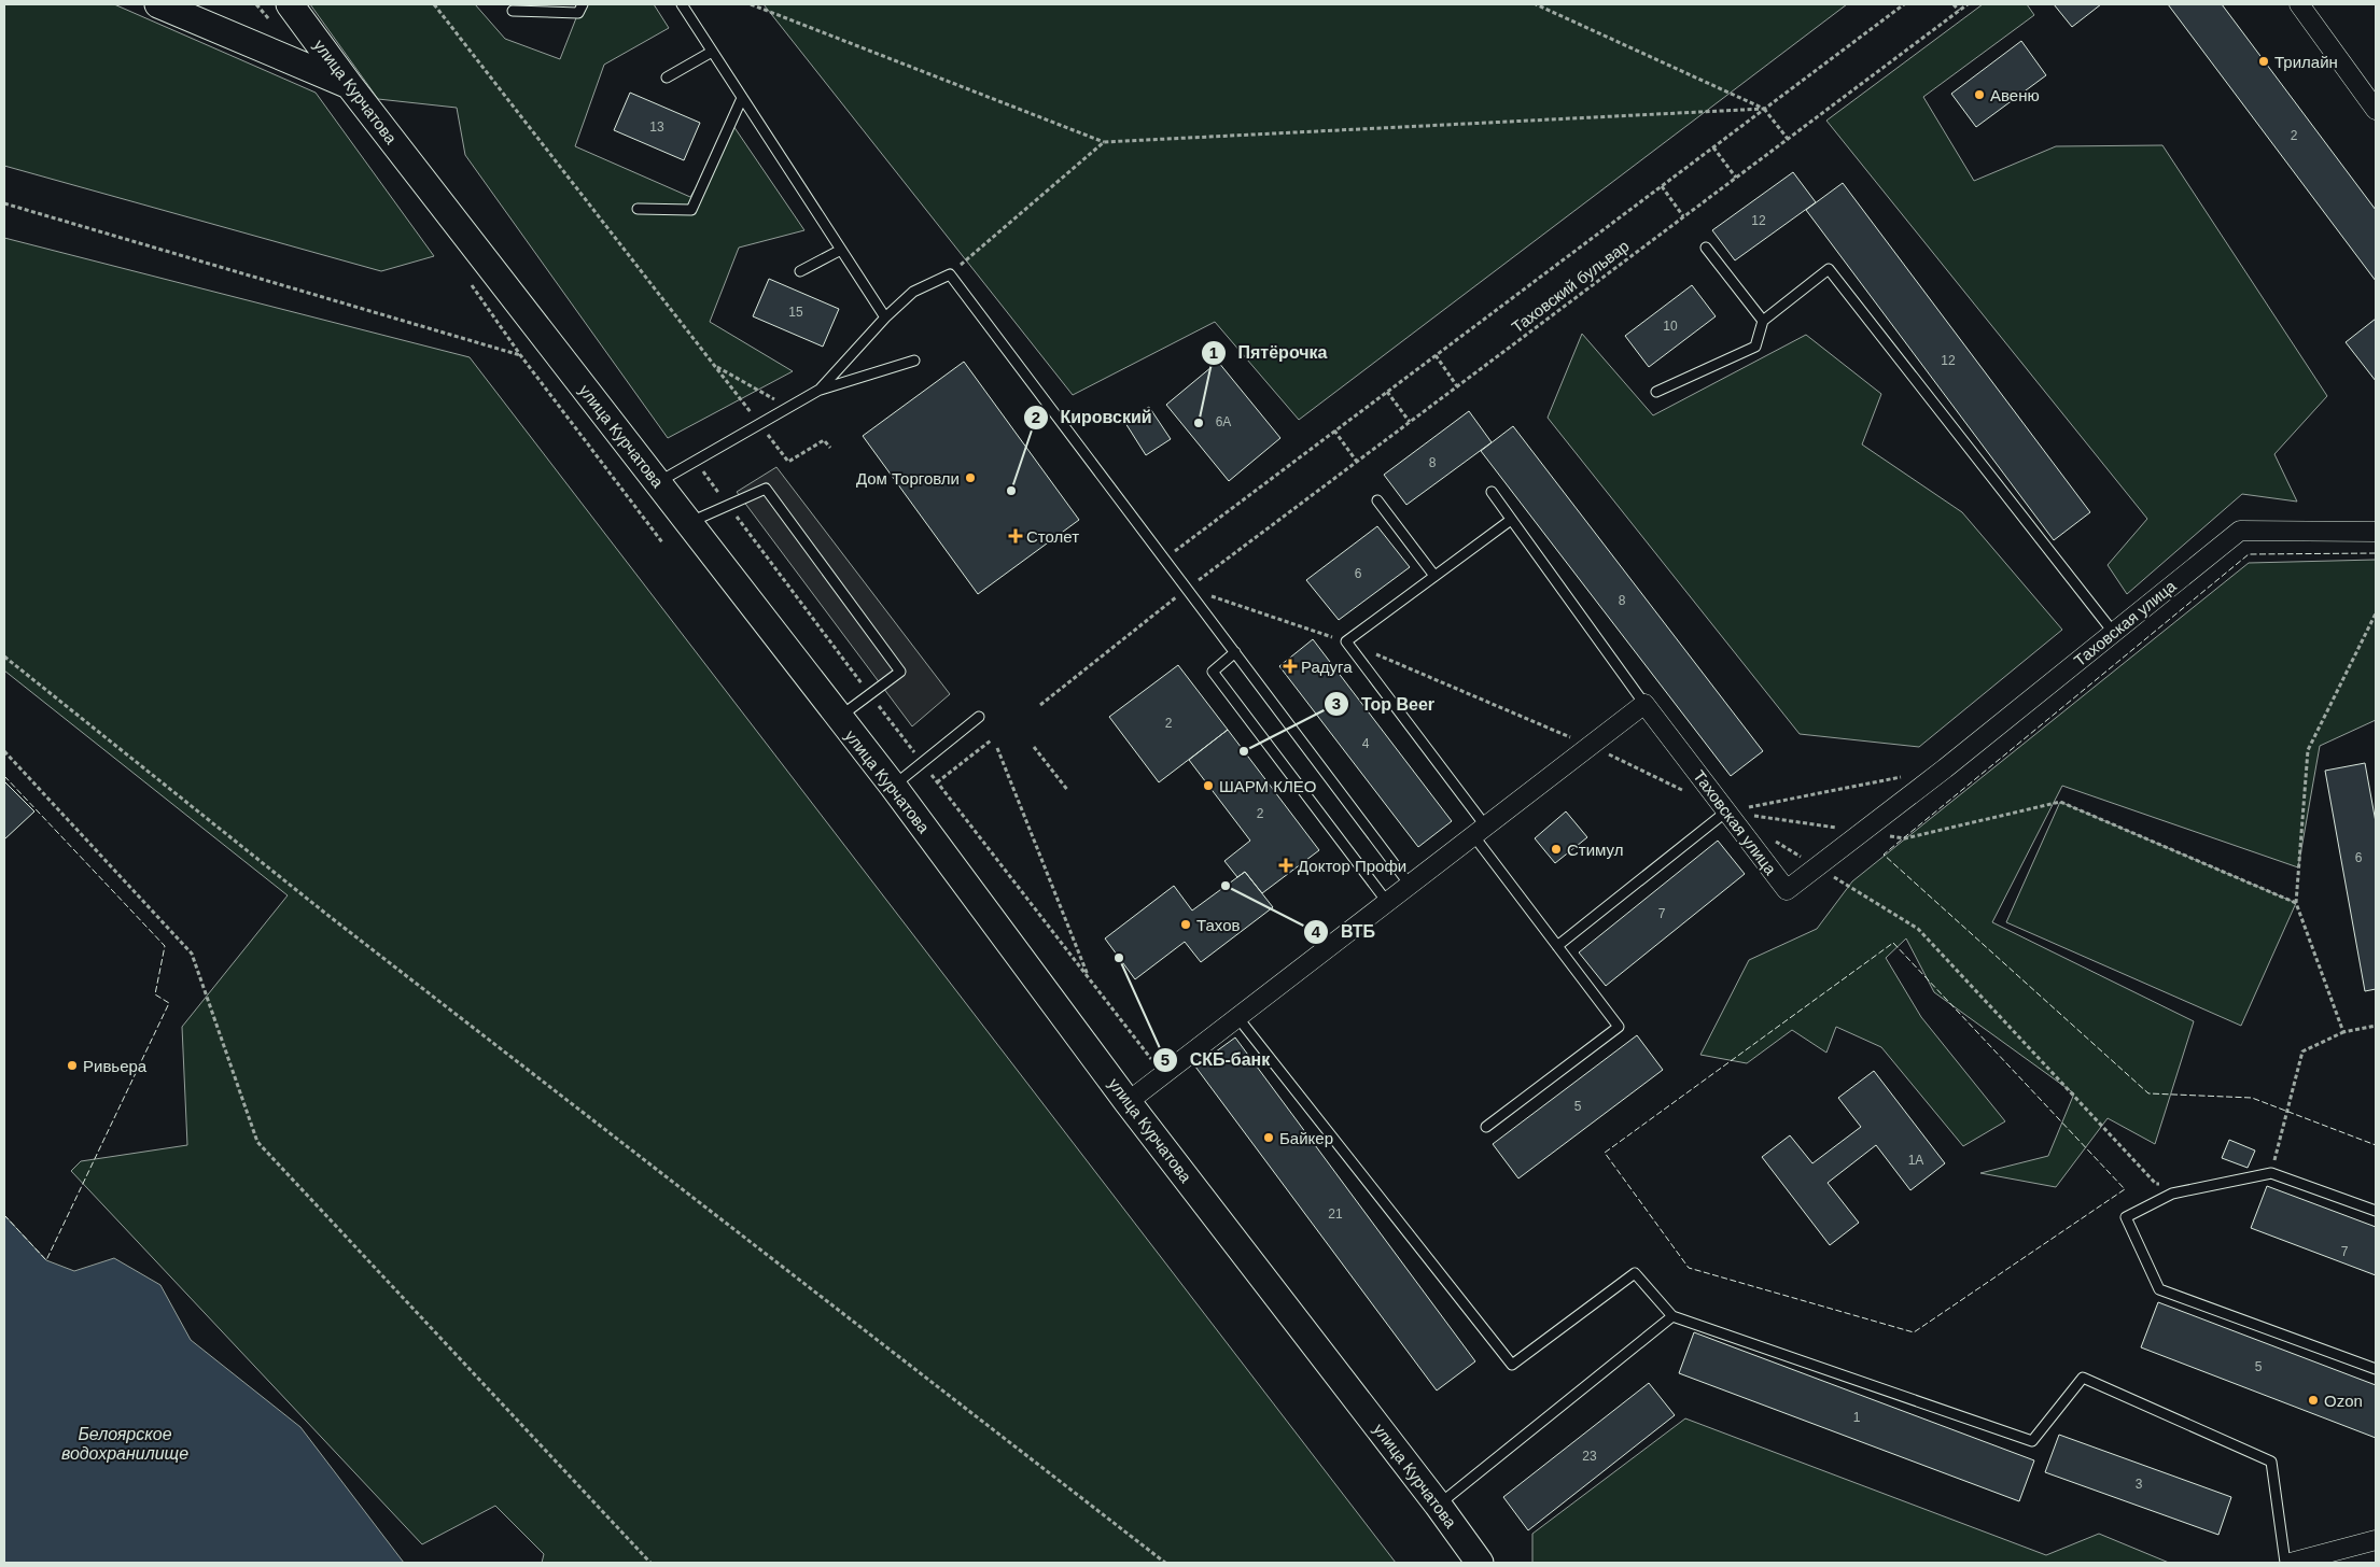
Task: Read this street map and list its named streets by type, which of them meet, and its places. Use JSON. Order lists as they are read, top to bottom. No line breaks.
{"streets":{"main road":["улица Курчатова"],"street":["Таховская улица"],"path":["Таховский бульвар"]},"water":["Белоярское водохранилище"],"places":{"other":["Трилайн","Авеню","Пятёрочка","Дом Торговли","Кировский","Top Beer","ШАРМ КЛЕО","Стимул","ВТБ","Тахов","СКБ-банк","Ривьера","Байкер","Ozon"],"health":["Столет","Радуга","Доктор Профи"]},"house_numbers":["13","2","12","15","10","12","6А","8","6","8","2","4","2","6","7","5","1А","21","7","5","1","23","3"]}
